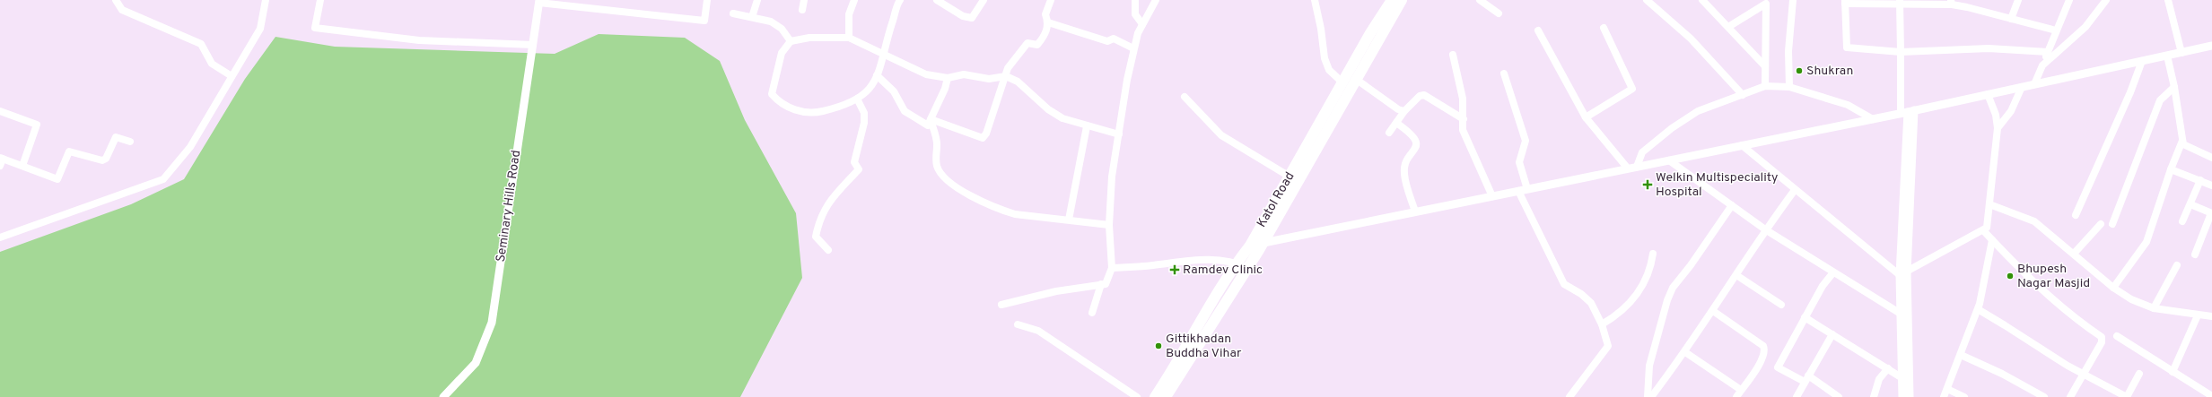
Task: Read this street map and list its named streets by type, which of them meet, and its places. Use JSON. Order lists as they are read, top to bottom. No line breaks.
{"streets":{"main road":["Katol Road"],"street":["Seminary Hills Road"]},"places":{"other":["Shukran","Bhupesh Nagar Masjid","Gittikhadan Buddha Vihar"],"health":["Welkin Multispeciality Hospital","Ramdev Clinic"]}}
